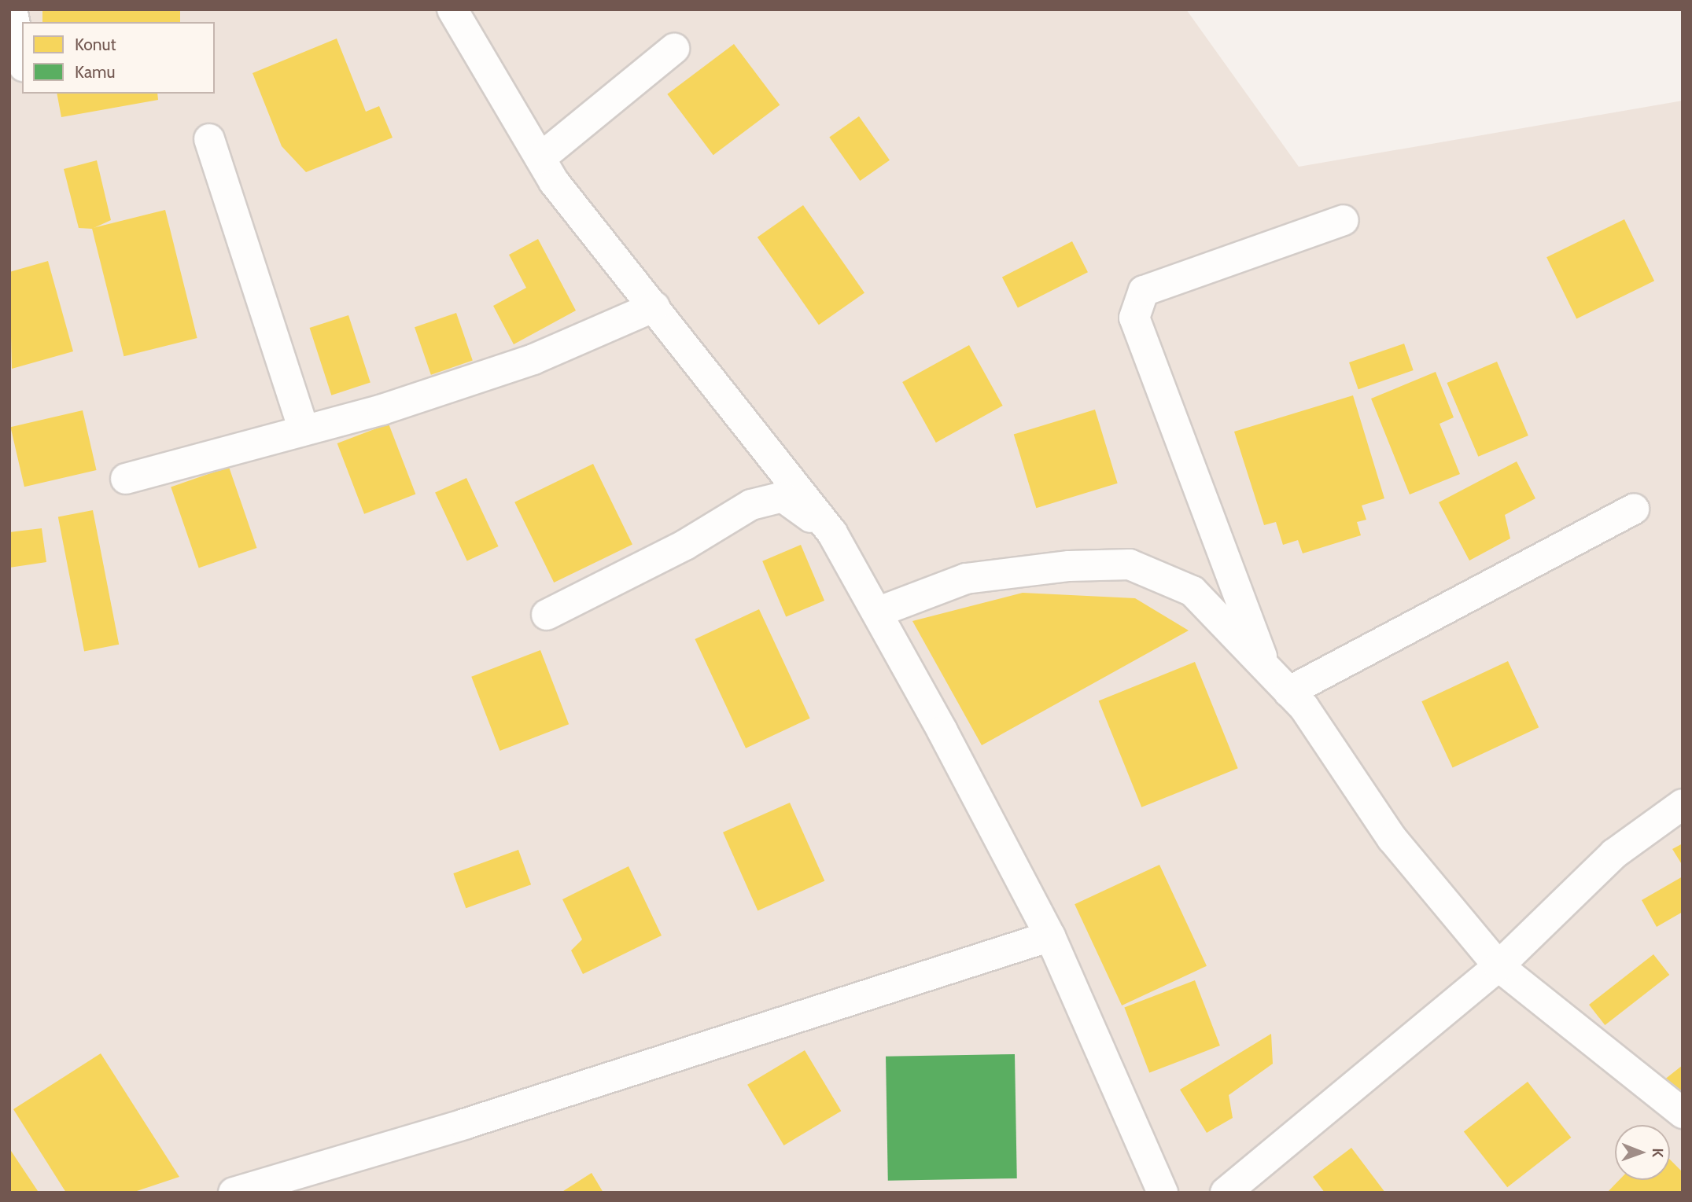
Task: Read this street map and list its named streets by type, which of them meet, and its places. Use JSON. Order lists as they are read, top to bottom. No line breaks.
{"legend":["Konut","Kamu"],"north":"right"}
